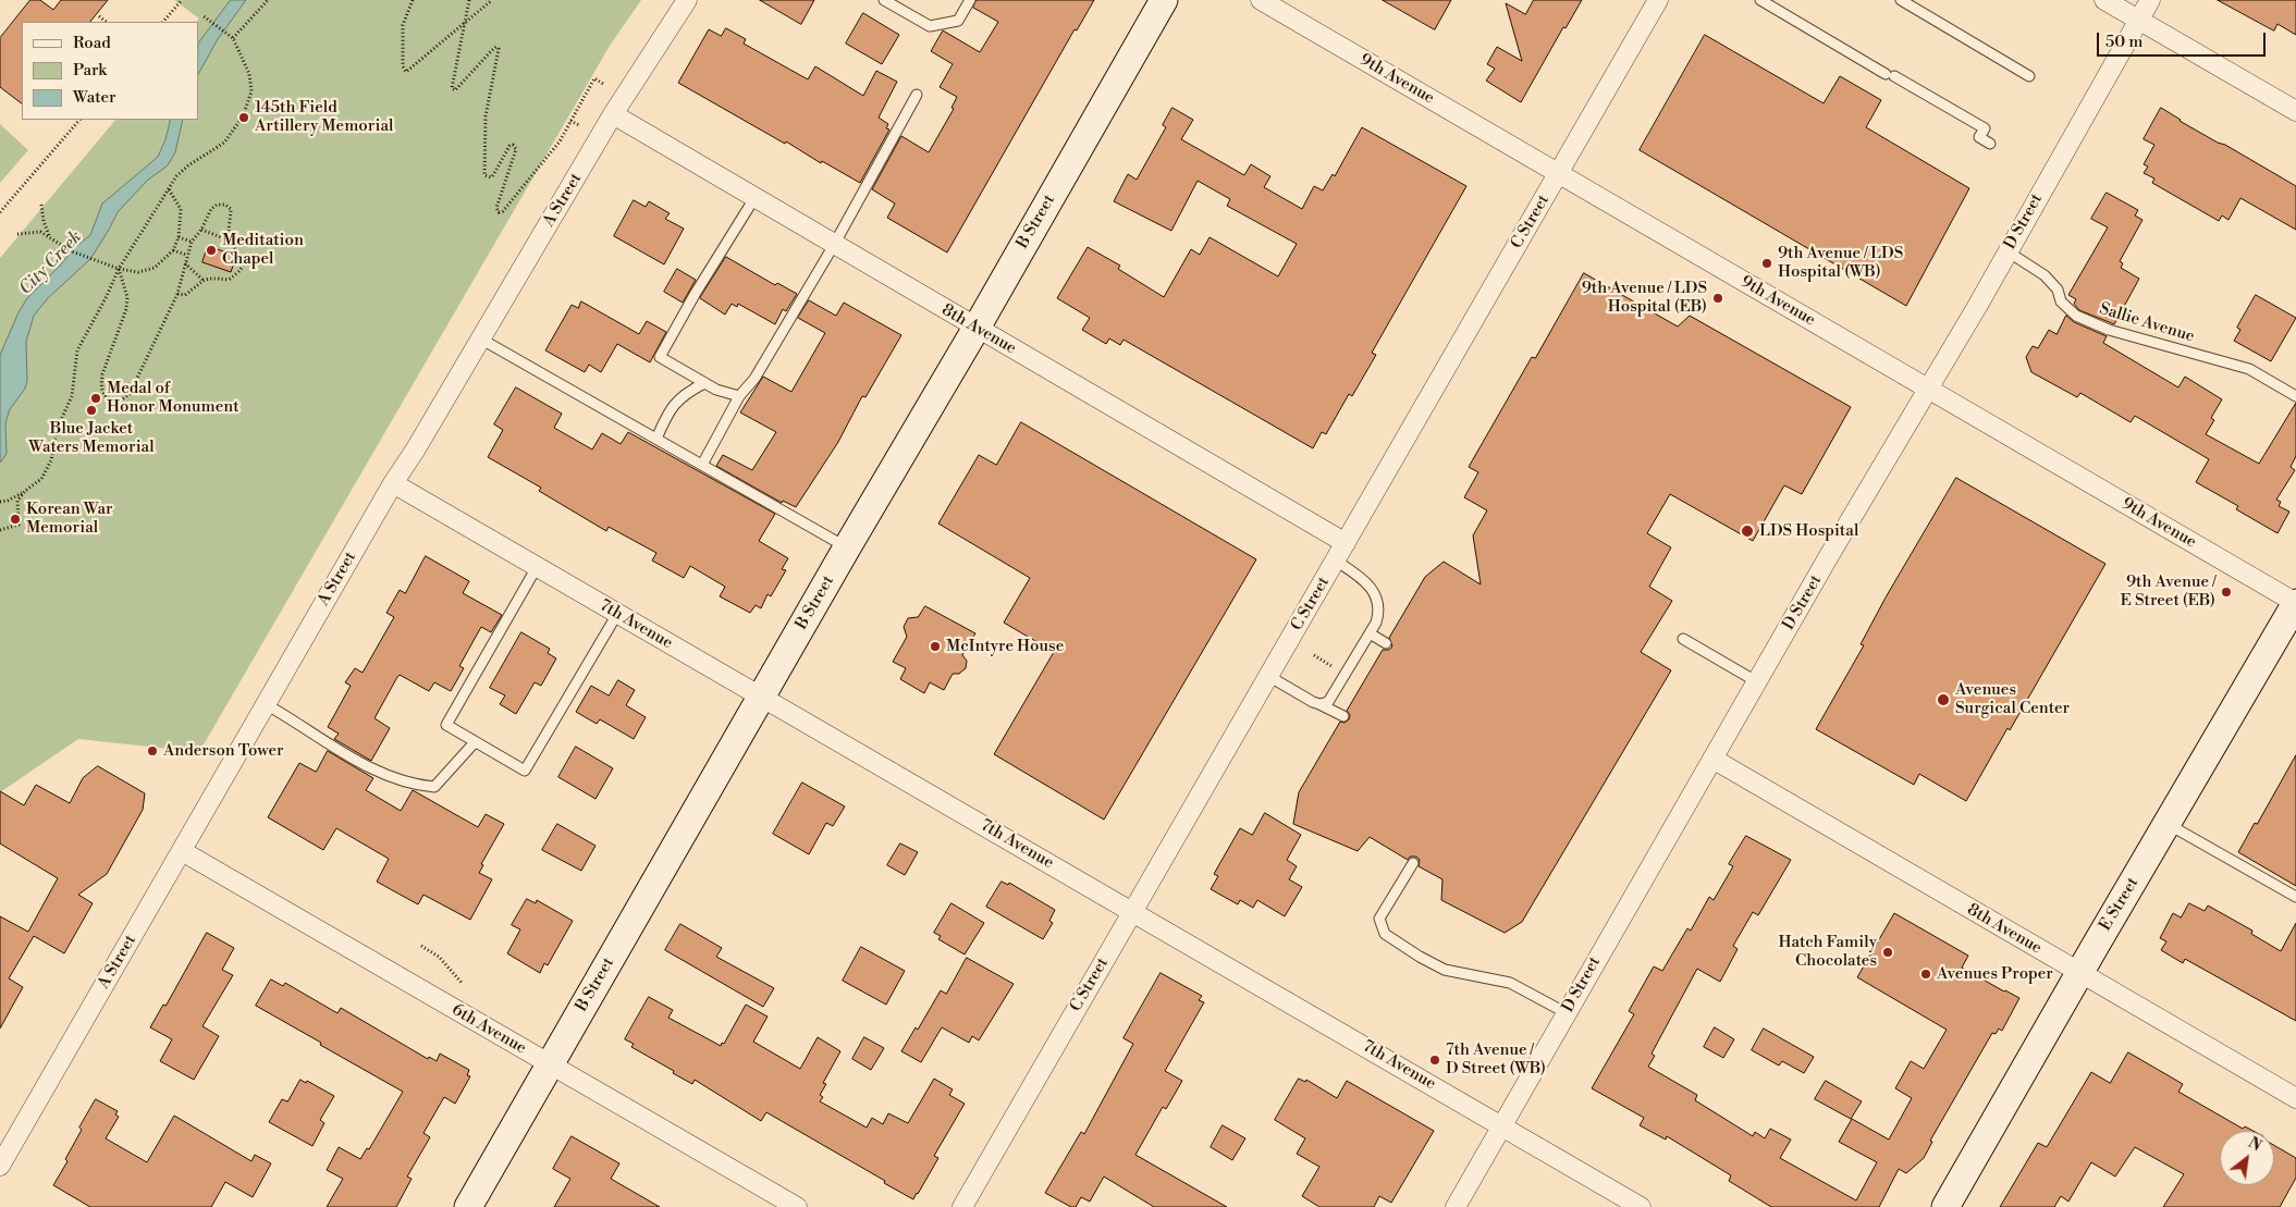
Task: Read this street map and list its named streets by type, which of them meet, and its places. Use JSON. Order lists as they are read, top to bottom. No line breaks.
{"streets":{"street":["9th Avenue","A Street","B Street","C Street","D Street","8th Avenue","7th Avenue","E Street","6th Avenue"],"lane":["Sallie Avenue"]},"crossings":[["9th Avenue","C Street"],["9th Avenue","D Street"],["9th Avenue","E Street"],["A Street","8th Avenue"],["A Street","7th Avenue"],["A Street","6th Avenue"],["B Street","8th Avenue"],["B Street","7th Avenue"],["B Street","6th Avenue"],["C Street","8th Avenue"],["C Street","7th Avenue"],["D Street","Sallie Avenue"],["D Street","8th Avenue"],["D Street","7th Avenue"],["8th Avenue","E Street"]],"water":["City Creek"],"places":["145th Field Artillery Memorial","Meditation Chapel","9th Avenue / LDS Hospital (WB)","9th Avenue / LDS Hospital (EB)","Medal of Honor Monument","Blue Jacket Waters Memorial","Korean War Memorial","LDS Hospital","9th Avenue / E Street (EB)","McIntyre House","Avenues Surgical Center","Anderson Tower","Hatch Family Chocolates","Avenues Proper","7th Avenue / D Street (WB)"],"legend":["Road","Park","Water"],"scale_bar":"50 m","north":"top right"}
